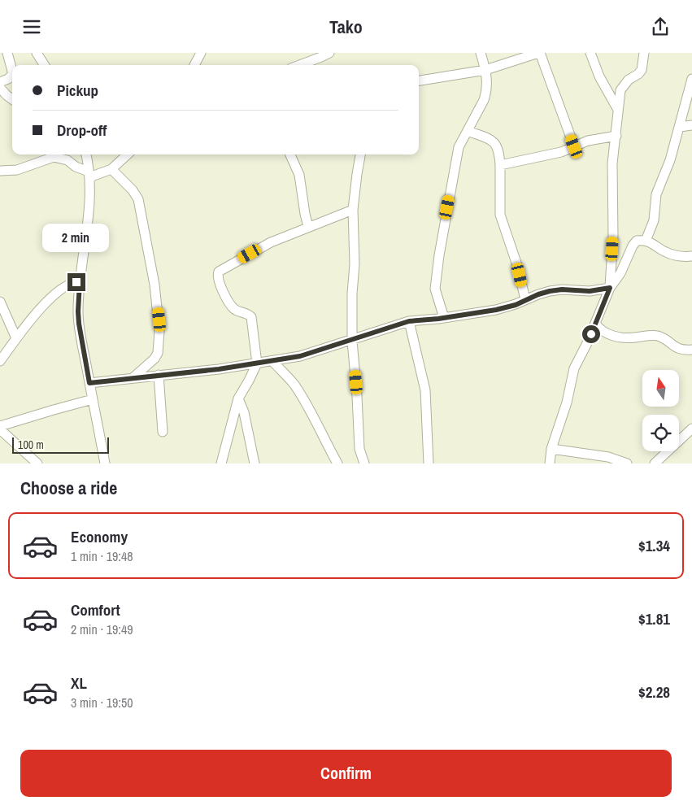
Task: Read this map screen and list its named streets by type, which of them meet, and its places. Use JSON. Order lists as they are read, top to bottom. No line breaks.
{"scale_bar":"100 m","north":"top","page":{"header":"Tako","banner":["Pickup","Drop-off"],"bubble":"2 min","scale":"100 m","heading":"Choose a ride","list":[{"name":"Economy","note":"1 min · 19:48","value":"$1.34"},{"name":"Comfort","note":"2 min · 19:49","value":"$1.81"},{"name":"XL","note":"3 min · 19:50","value":"$2.28"}],"buttons":"Confirm"}}
